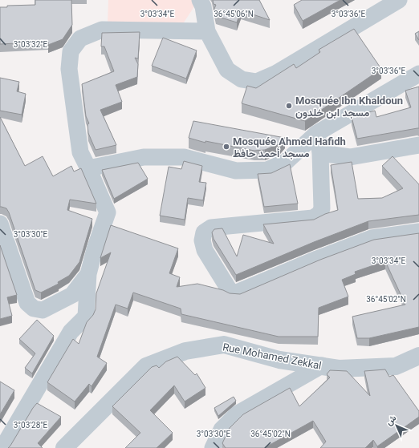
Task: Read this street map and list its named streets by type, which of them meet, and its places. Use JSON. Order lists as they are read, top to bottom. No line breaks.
{"streets":{"street":["Rue Mohamed Zekkal"]},"places":["Mosquée Ibn Khaldoun مسجد ابن خلدون","Mosquée Ahmed Hafidh مسجد أحمد حافظ"],"north":"top left","coordinates":["3°03'34\"E","36°45'06\"N","3°03'36\"E","3°03'32\"E","3°03'30\"E","36°45'02\"N","3°03'28\"E"]}
